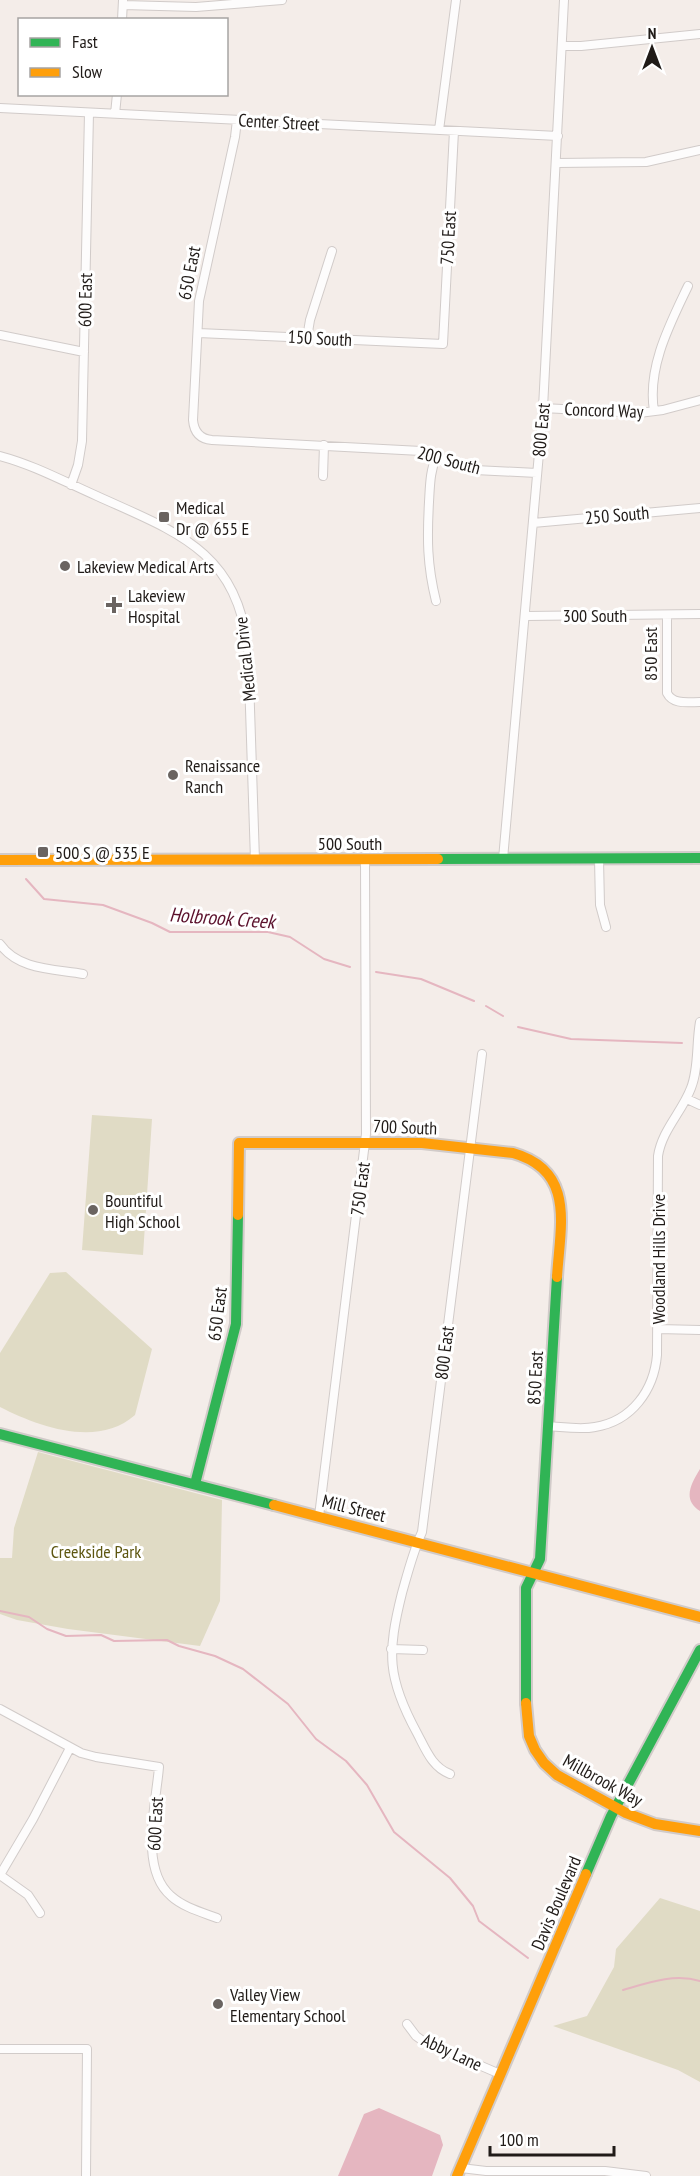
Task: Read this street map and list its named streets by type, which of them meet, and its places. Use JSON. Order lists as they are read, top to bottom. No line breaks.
{"streets":{"street":["Center Street","750 East","650 East","600 East","150 South","Concord Way","800 East","200 South","250 South","300 South","850 East","Medical Drive","500 South","700 South","Woodland Hills Drive","Mill Street","Millbrook Way","Davis Boulevard","Abby Lane"]},"crossings":[["Center Street","750 East"],["Center Street","650 East"],["Center Street","600 East"],["Center Street","800 East"],["750 East","150 South"],["750 East","500 South"],["750 East","700 South"],["750 East","Mill Street"],["650 East","150 South"],["650 East","200 South"],["650 East","700 South"],["650 East","Mill Street"],["600 East","Medical Drive"],["Concord Way","800 East"],["800 East","200 South"],["800 East","250 South"],["800 East","300 South"],["800 East","500 South"],["800 East","700 South"],["800 East","Mill Street"],["300 South","850 East"],["850 East","700 South"],["850 East","Woodland Hills Drive"],["850 East","Mill Street"],["850 East","Millbrook Way"],["Medical Drive","500 South"],["Mill Street","Millbrook Way"],["Millbrook Way","Davis Boulevard"],["Davis Boulevard","Abby Lane"]],"water":["Holbrook Creek"],"parks":["Creekside Park"],"places":{"transit":["Medical Dr @ 655 E","500 S @ 535 E"],"other":["Lakeview Medical Arts","Renaissance Ranch","Bountiful High School","Valley View Elementary School"],"health":["Lakeview Hospital"]},"legend":["Fast","Slow"],"scale_bar":"100 m","north":"top"}
